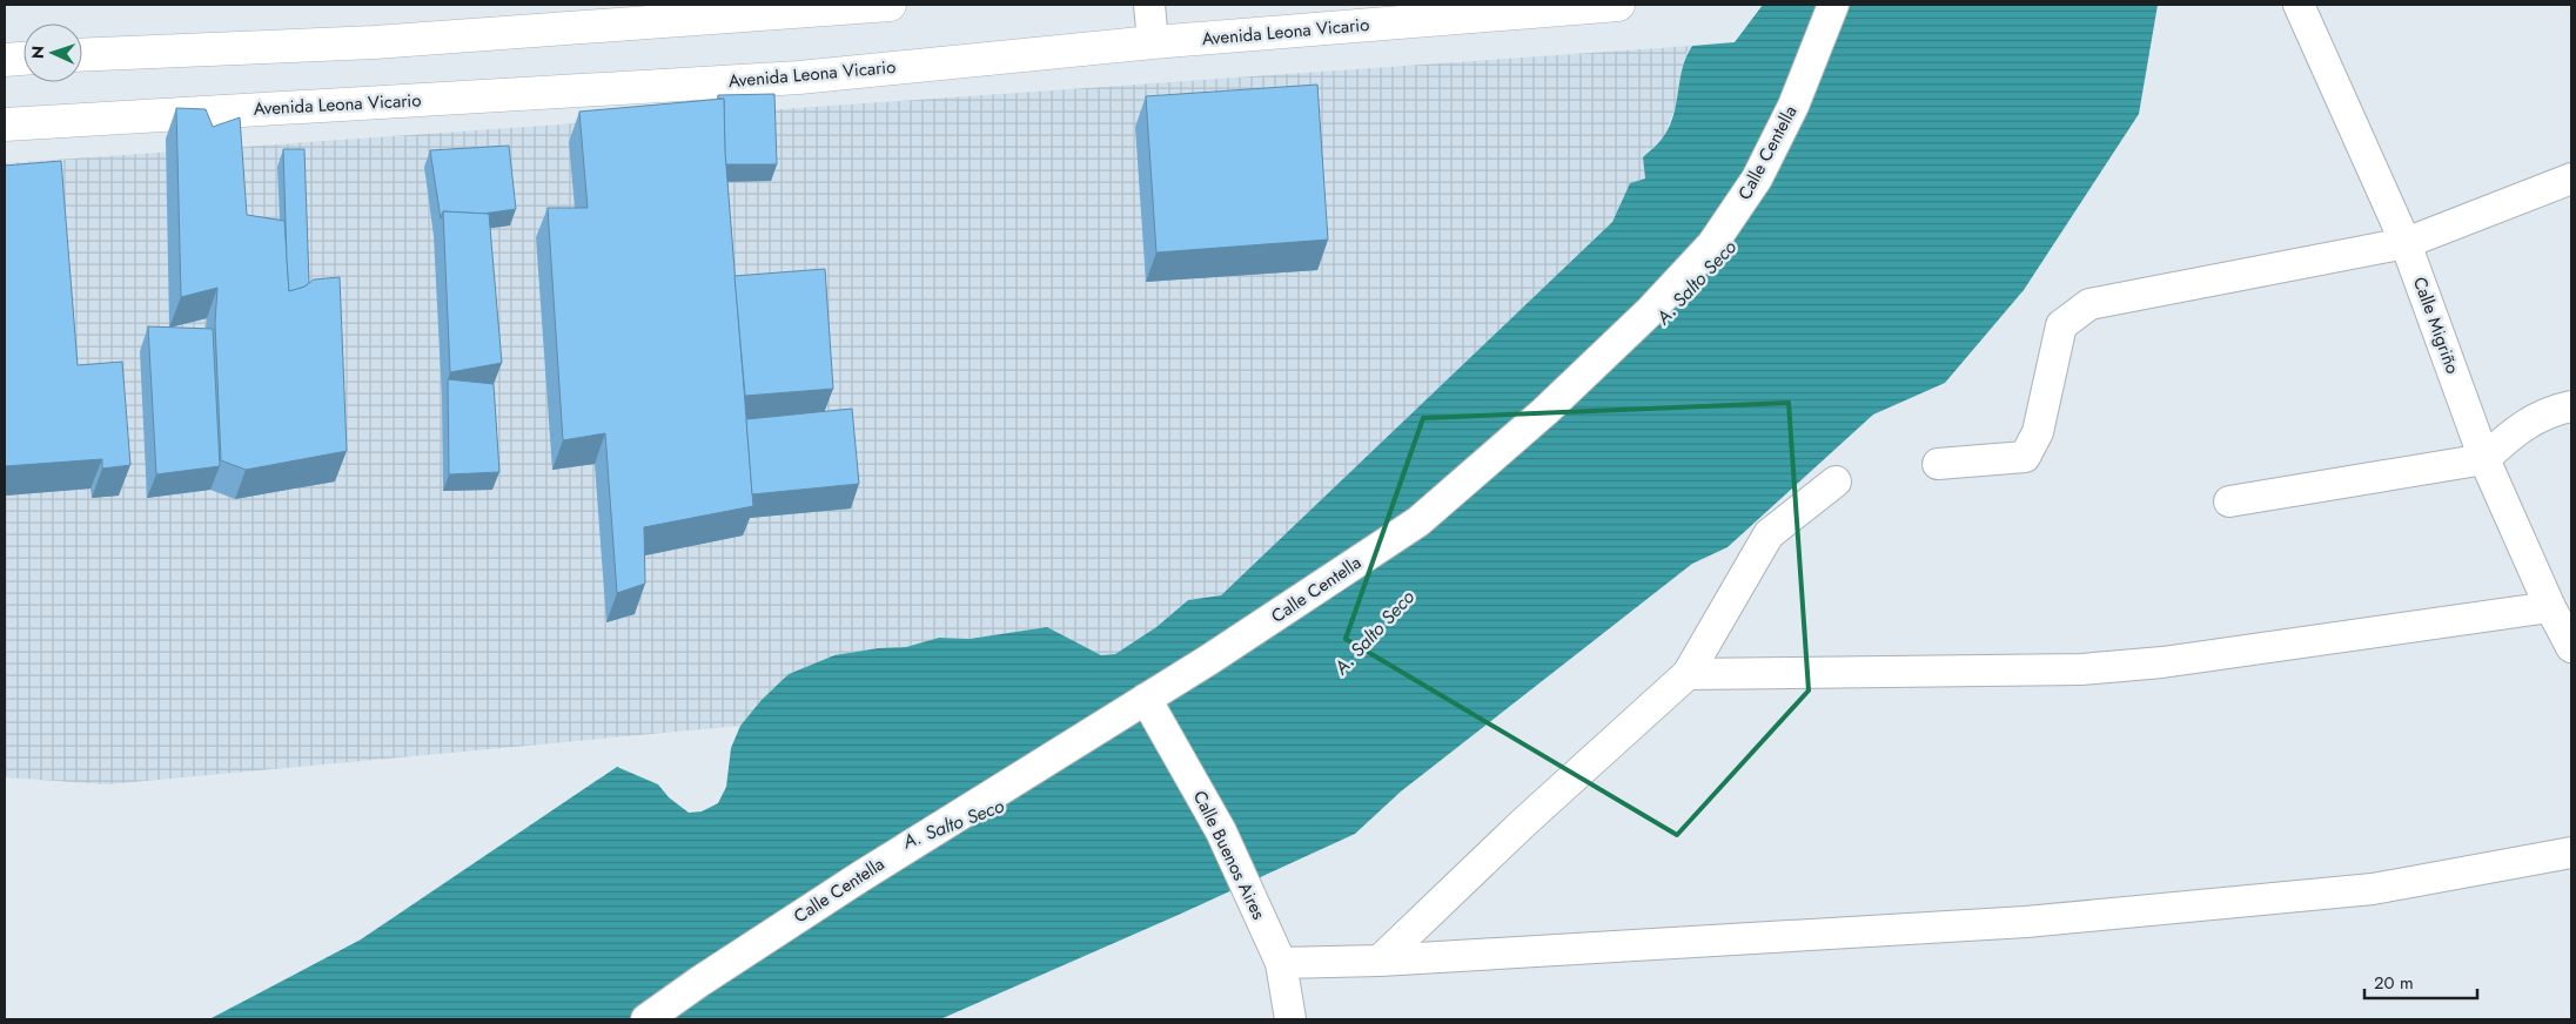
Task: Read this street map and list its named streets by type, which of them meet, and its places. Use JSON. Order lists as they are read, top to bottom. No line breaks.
{"streets":{"street":["Avenida Leona Vicario","Calle Centella","Calle Migriño","Calle Buenos Aires"]},"crossings":[["Calle Centella","Calle Buenos Aires"]],"water":["A. Salto Seco"],"scale_bar":"20 m","north":"left"}
